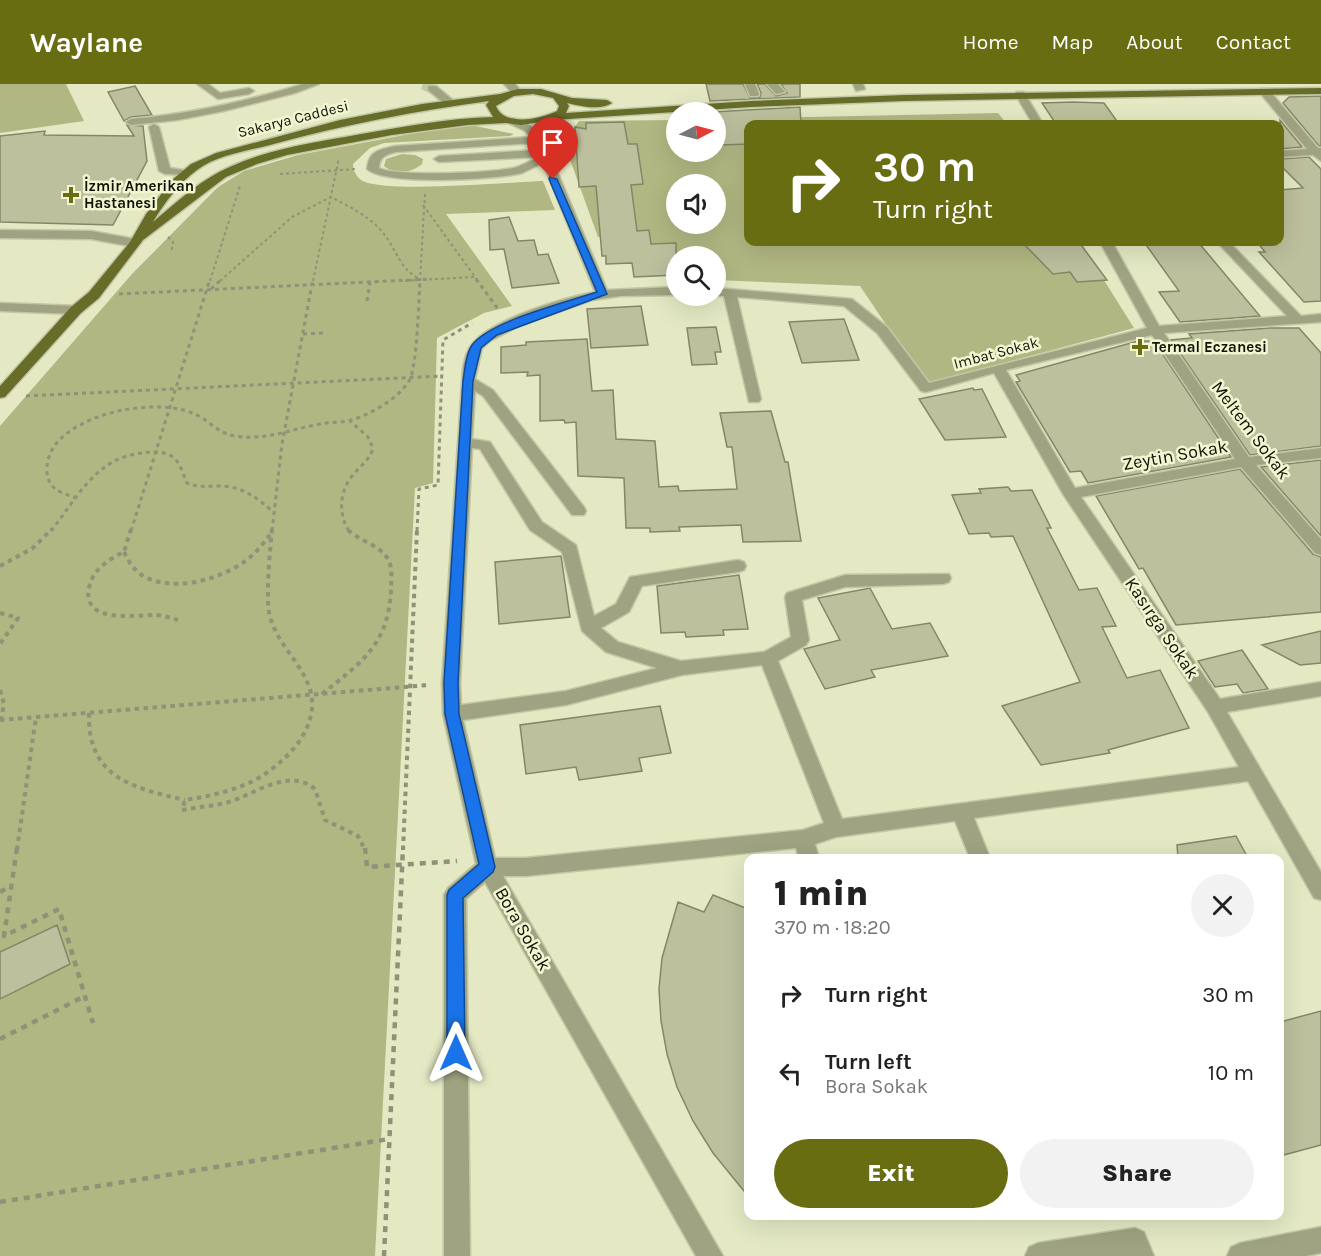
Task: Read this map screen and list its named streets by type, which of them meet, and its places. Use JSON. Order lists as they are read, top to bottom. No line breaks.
{"streets":{"main road":["Sakarya Caddesi"],"street":["Imbat Sokak","Meltem Sokak","Zeytin Sokak","Kasırga Sokak","Bora Sokak"]},"crossings":[["Imbat Sokak","Meltem Sokak"],["Imbat Sokak","Kasırga Sokak"],["Meltem Sokak","Zeytin Sokak"],["Zeytin Sokak","Kasırga Sokak"]],"places":{"health":["İzmir Amerikan Hastanesi","Termal Eczanesi"]},"north":"right","page":{"header":"Waylane","nav":["Home","Map","About","Contact"],"turn":["30 m","Turn right"],"heading":["1 min","370 m · 18:20"],"list":[{"name":"Turn right","value":"30 m"},{"name":"Turn left","note":"Bora Sokak","value":"10 m"}],"buttons":["Exit","Share"]}}
